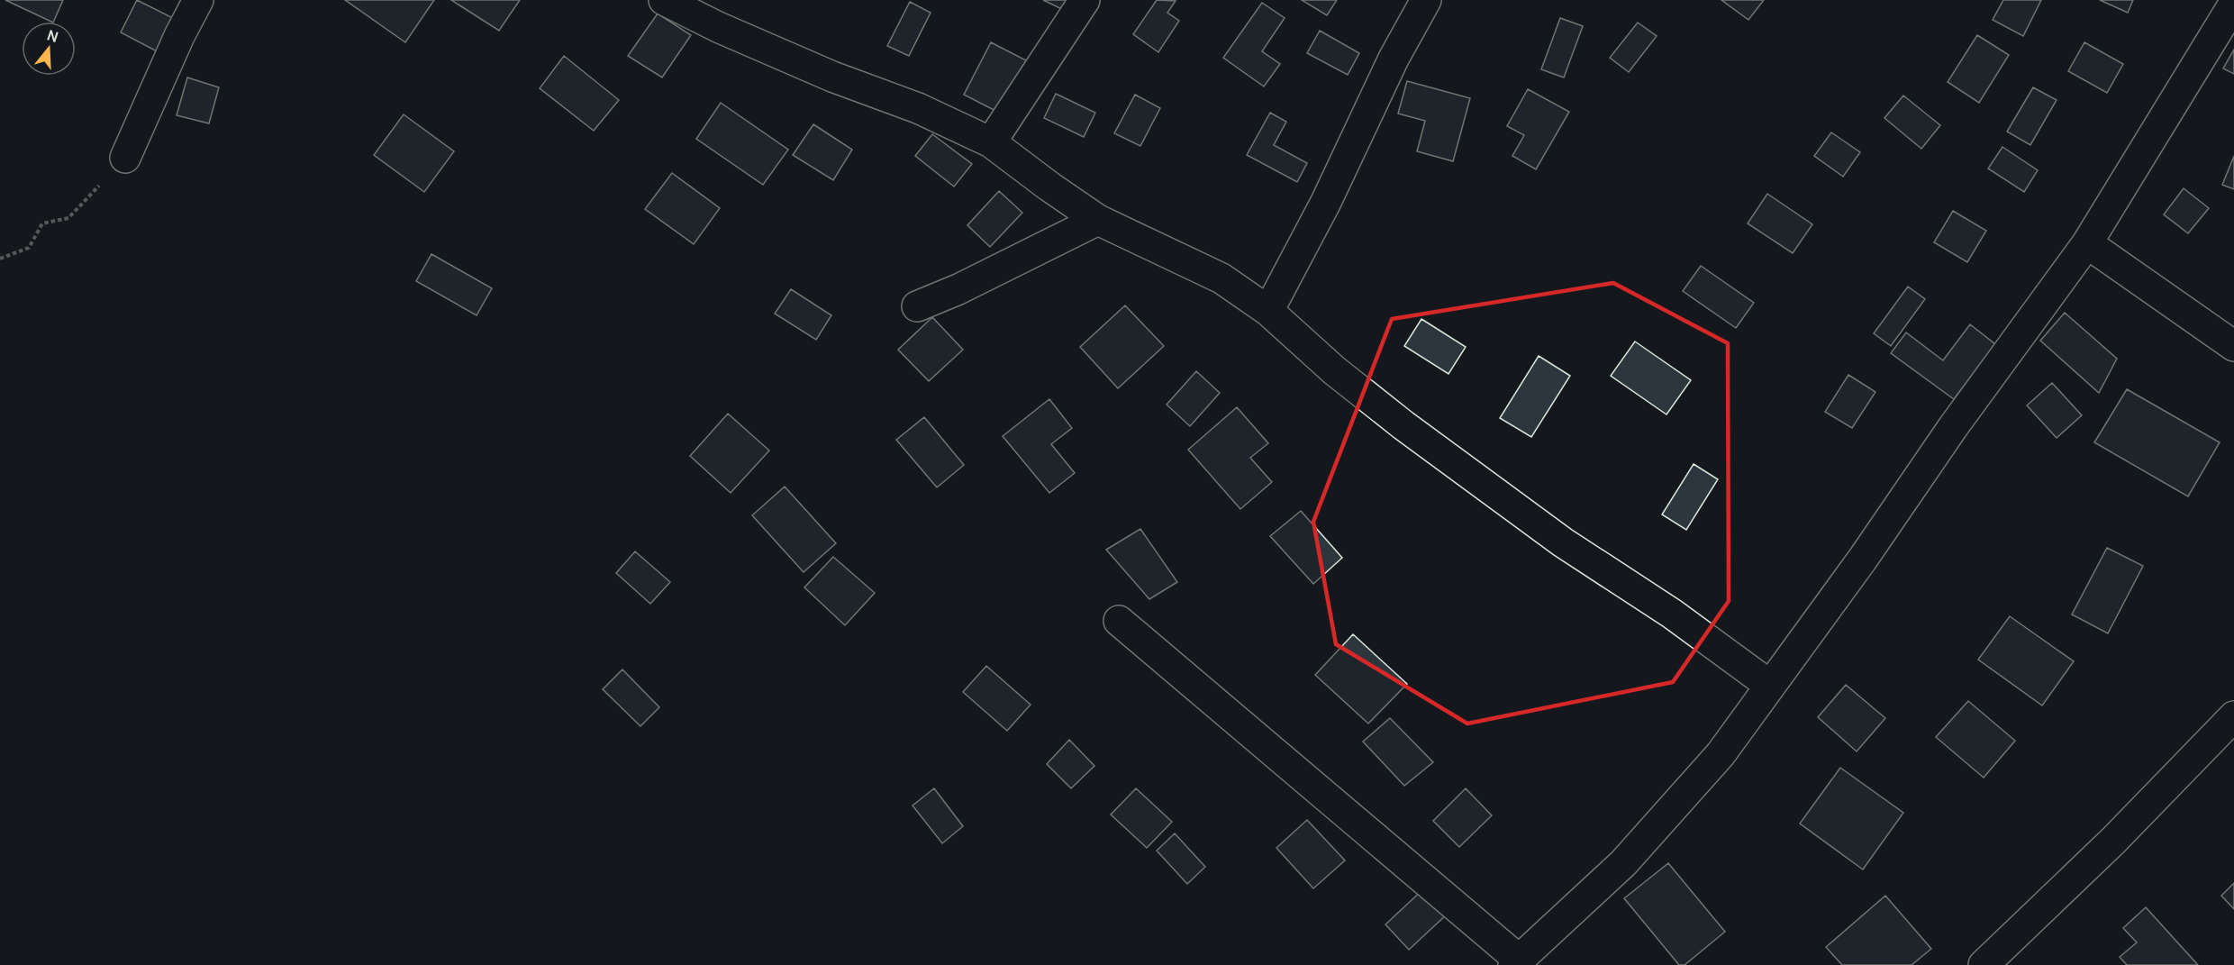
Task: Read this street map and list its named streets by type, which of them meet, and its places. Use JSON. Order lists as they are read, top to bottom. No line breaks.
{"north":"top"}
